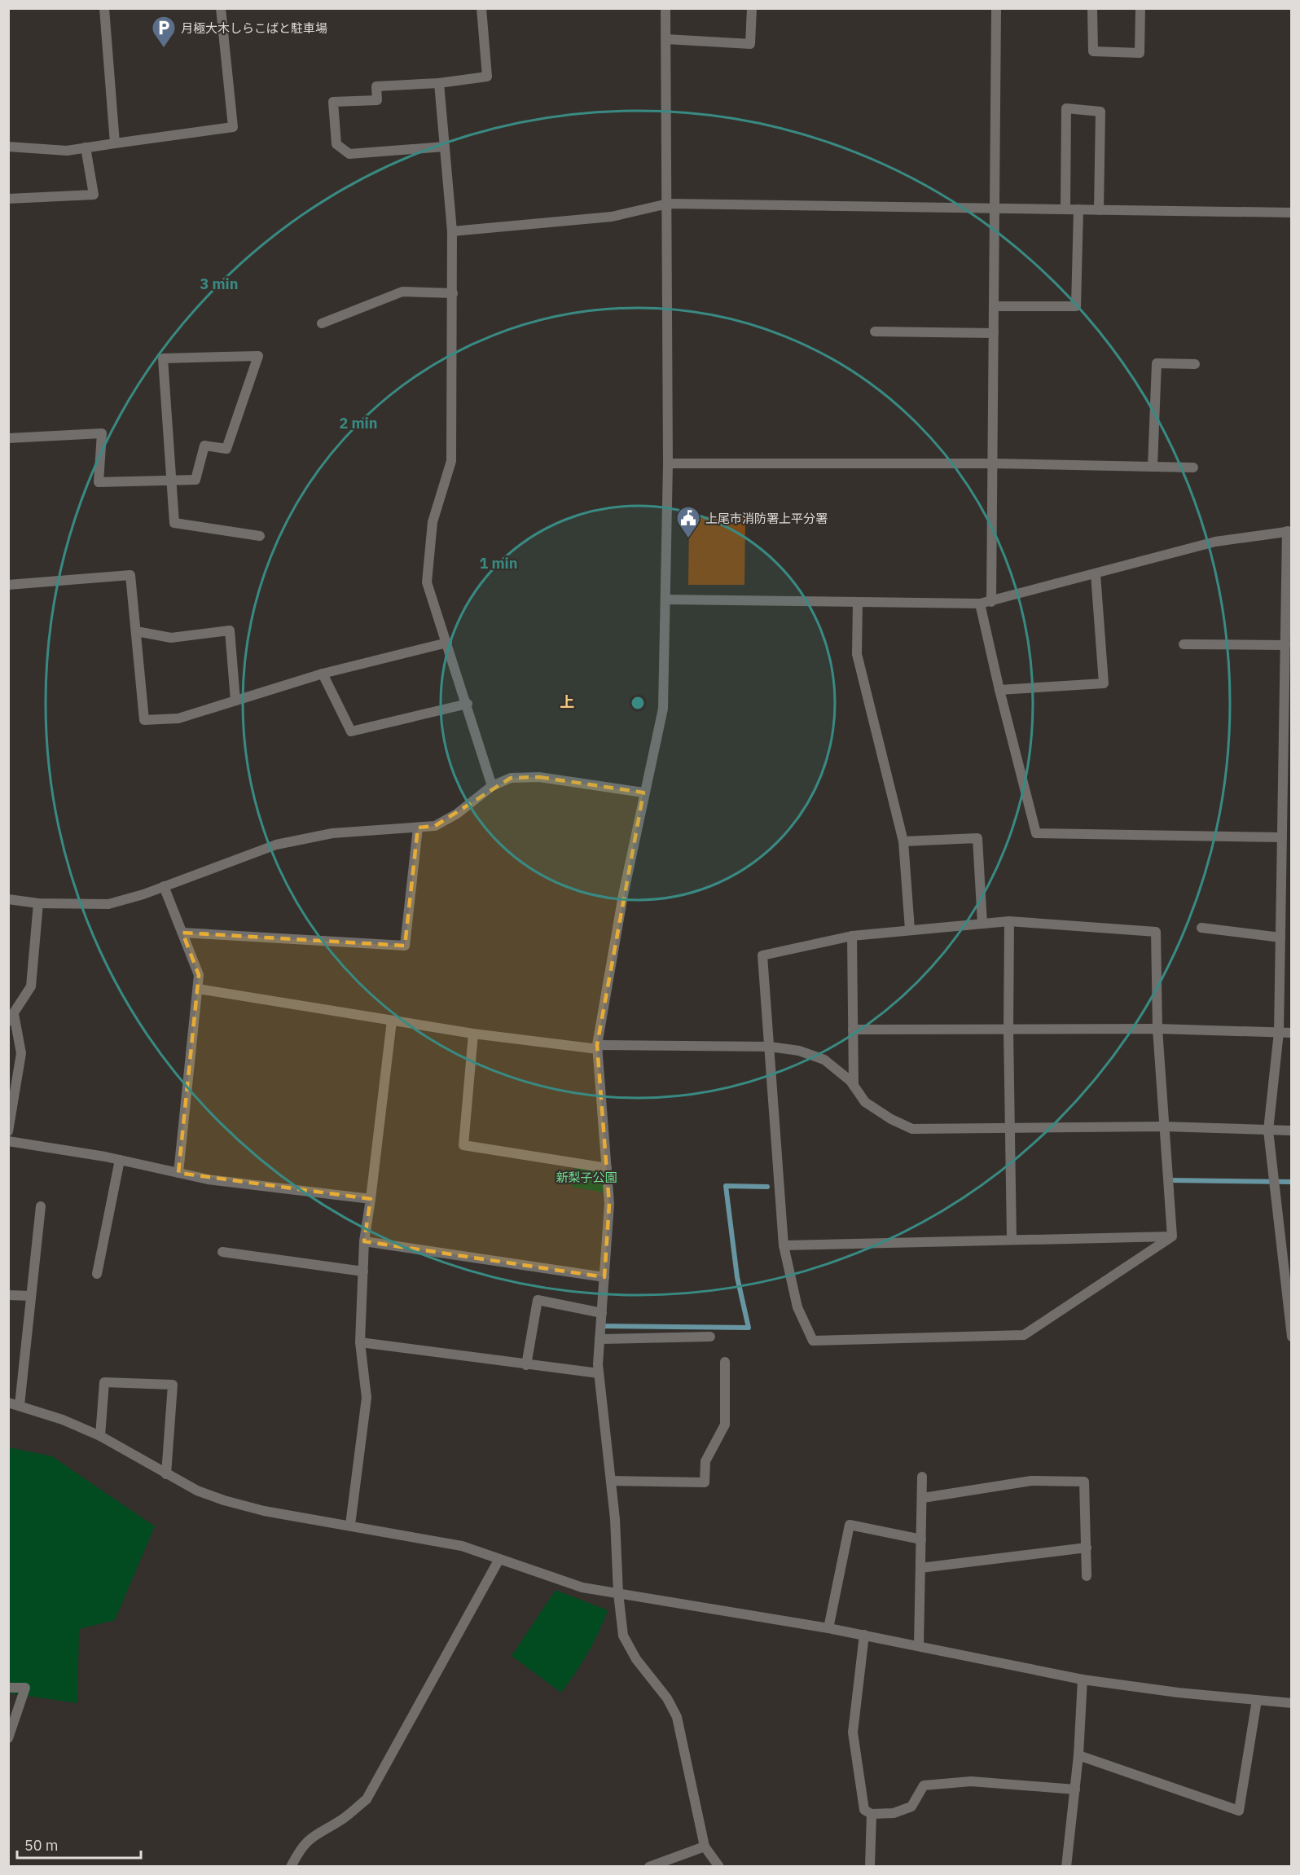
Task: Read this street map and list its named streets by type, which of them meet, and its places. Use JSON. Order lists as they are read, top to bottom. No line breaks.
{"districts":["上"],"parks":["新梨子公園"],"places":{"parking":["月極大木しらこばと駐車場"],"public building":["上尾市消防署上平分署"]},"scale_bar":"50 m","rings":["3 min","2 min","1 min"]}
